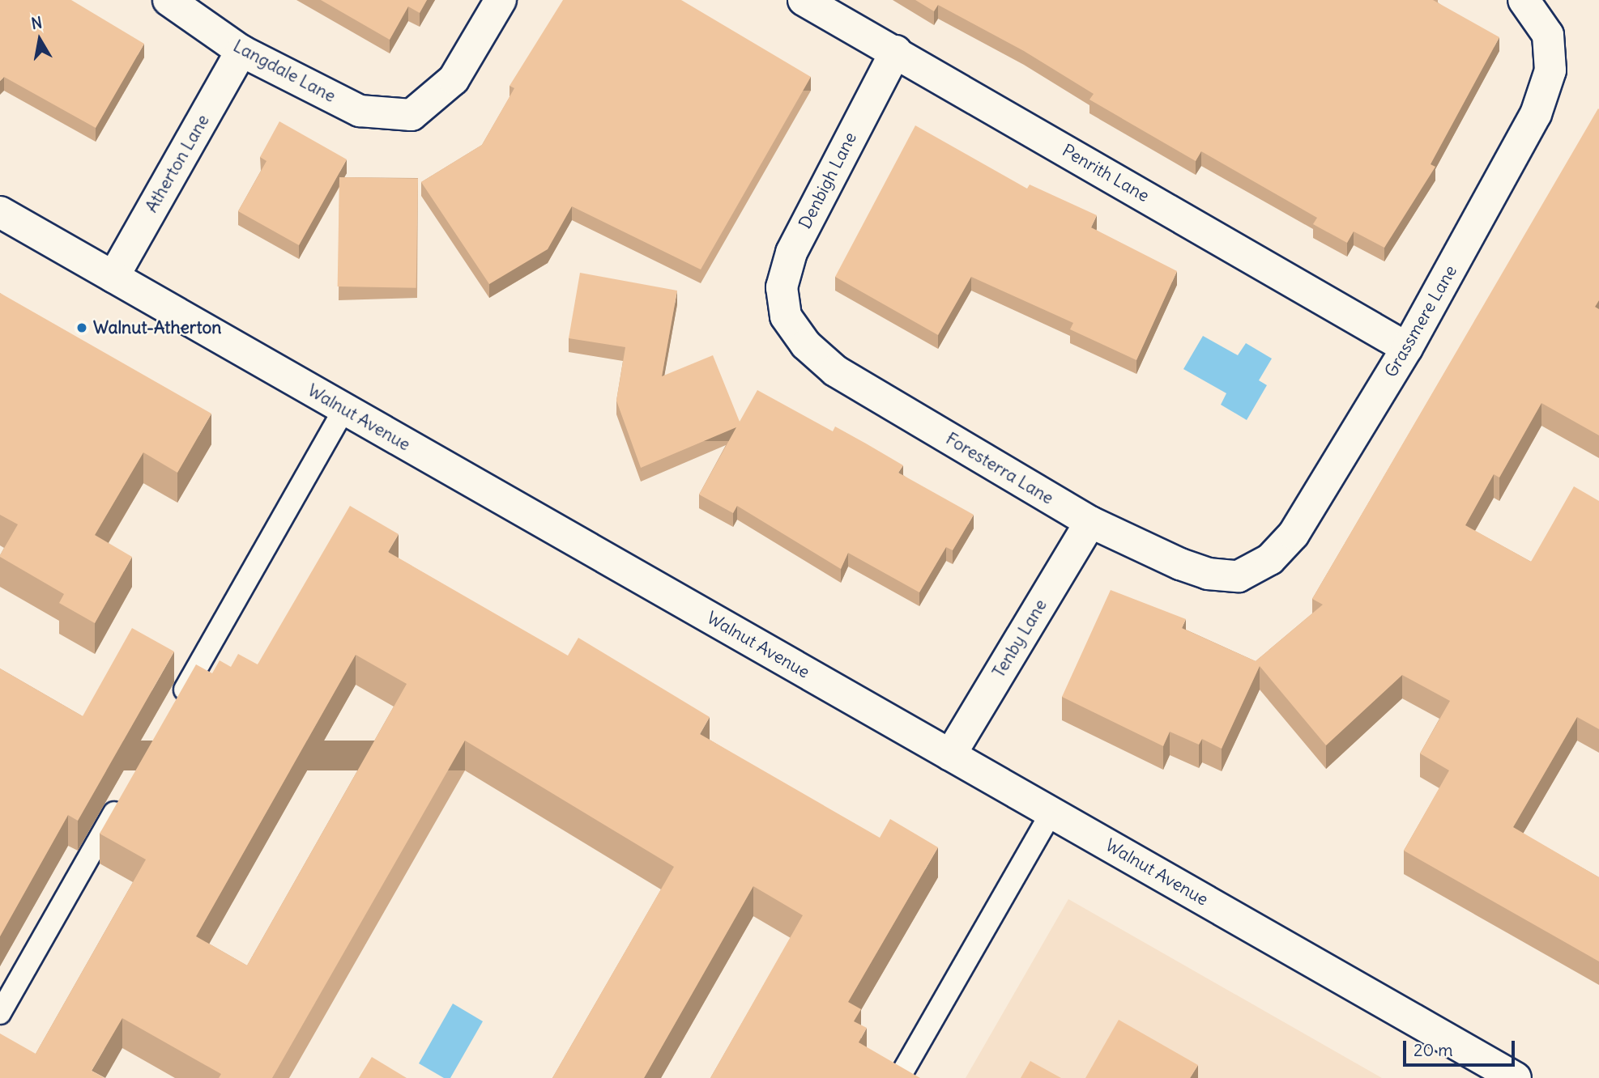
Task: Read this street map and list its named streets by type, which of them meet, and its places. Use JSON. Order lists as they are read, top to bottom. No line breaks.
{"streets":{"street":["Langdale Lane","Atherton Lane","Penrith Lane","Denbigh Lane","Grassmere Lane","Walnut Avenue","Foresterra Lane","Tenby Lane"]},"crossings":[["Langdale Lane","Atherton Lane"],["Atherton Lane","Walnut Avenue"],["Penrith Lane","Denbigh Lane"],["Penrith Lane","Grassmere Lane"],["Denbigh Lane","Foresterra Lane"],["Grassmere Lane","Foresterra Lane"],["Walnut Avenue","Tenby Lane"],["Foresterra Lane","Tenby Lane"]],"places":["Walnut-Atherton"],"scale_bar":"20 m","north":"top"}
